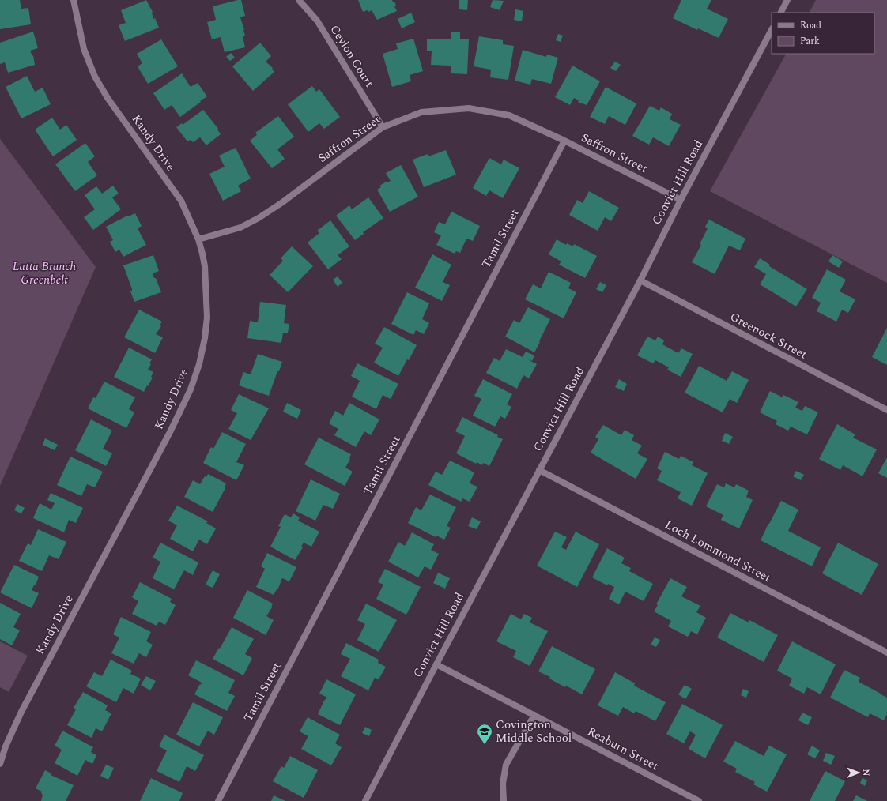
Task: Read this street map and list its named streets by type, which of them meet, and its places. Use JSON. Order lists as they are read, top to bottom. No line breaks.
{"streets":{"street":["Ceylon Court","Saffron Street","Kandy Drive","Convict Hill Road","Tamil Street","Greenock Street","Loch Lommond Street","Reaburn Street"]},"crossings":[["Ceylon Court","Saffron Street"],["Saffron Street","Kandy Drive"],["Saffron Street","Convict Hill Road"],["Saffron Street","Tamil Street"],["Convict Hill Road","Greenock Street"],["Convict Hill Road","Loch Lommond Street"],["Convict Hill Road","Reaburn Street"]],"parks":["Latta Branch Greenbelt"],"places":{"school or university":["Covington Middle School"]},"legend":["Road","Park"],"north":"right"}
